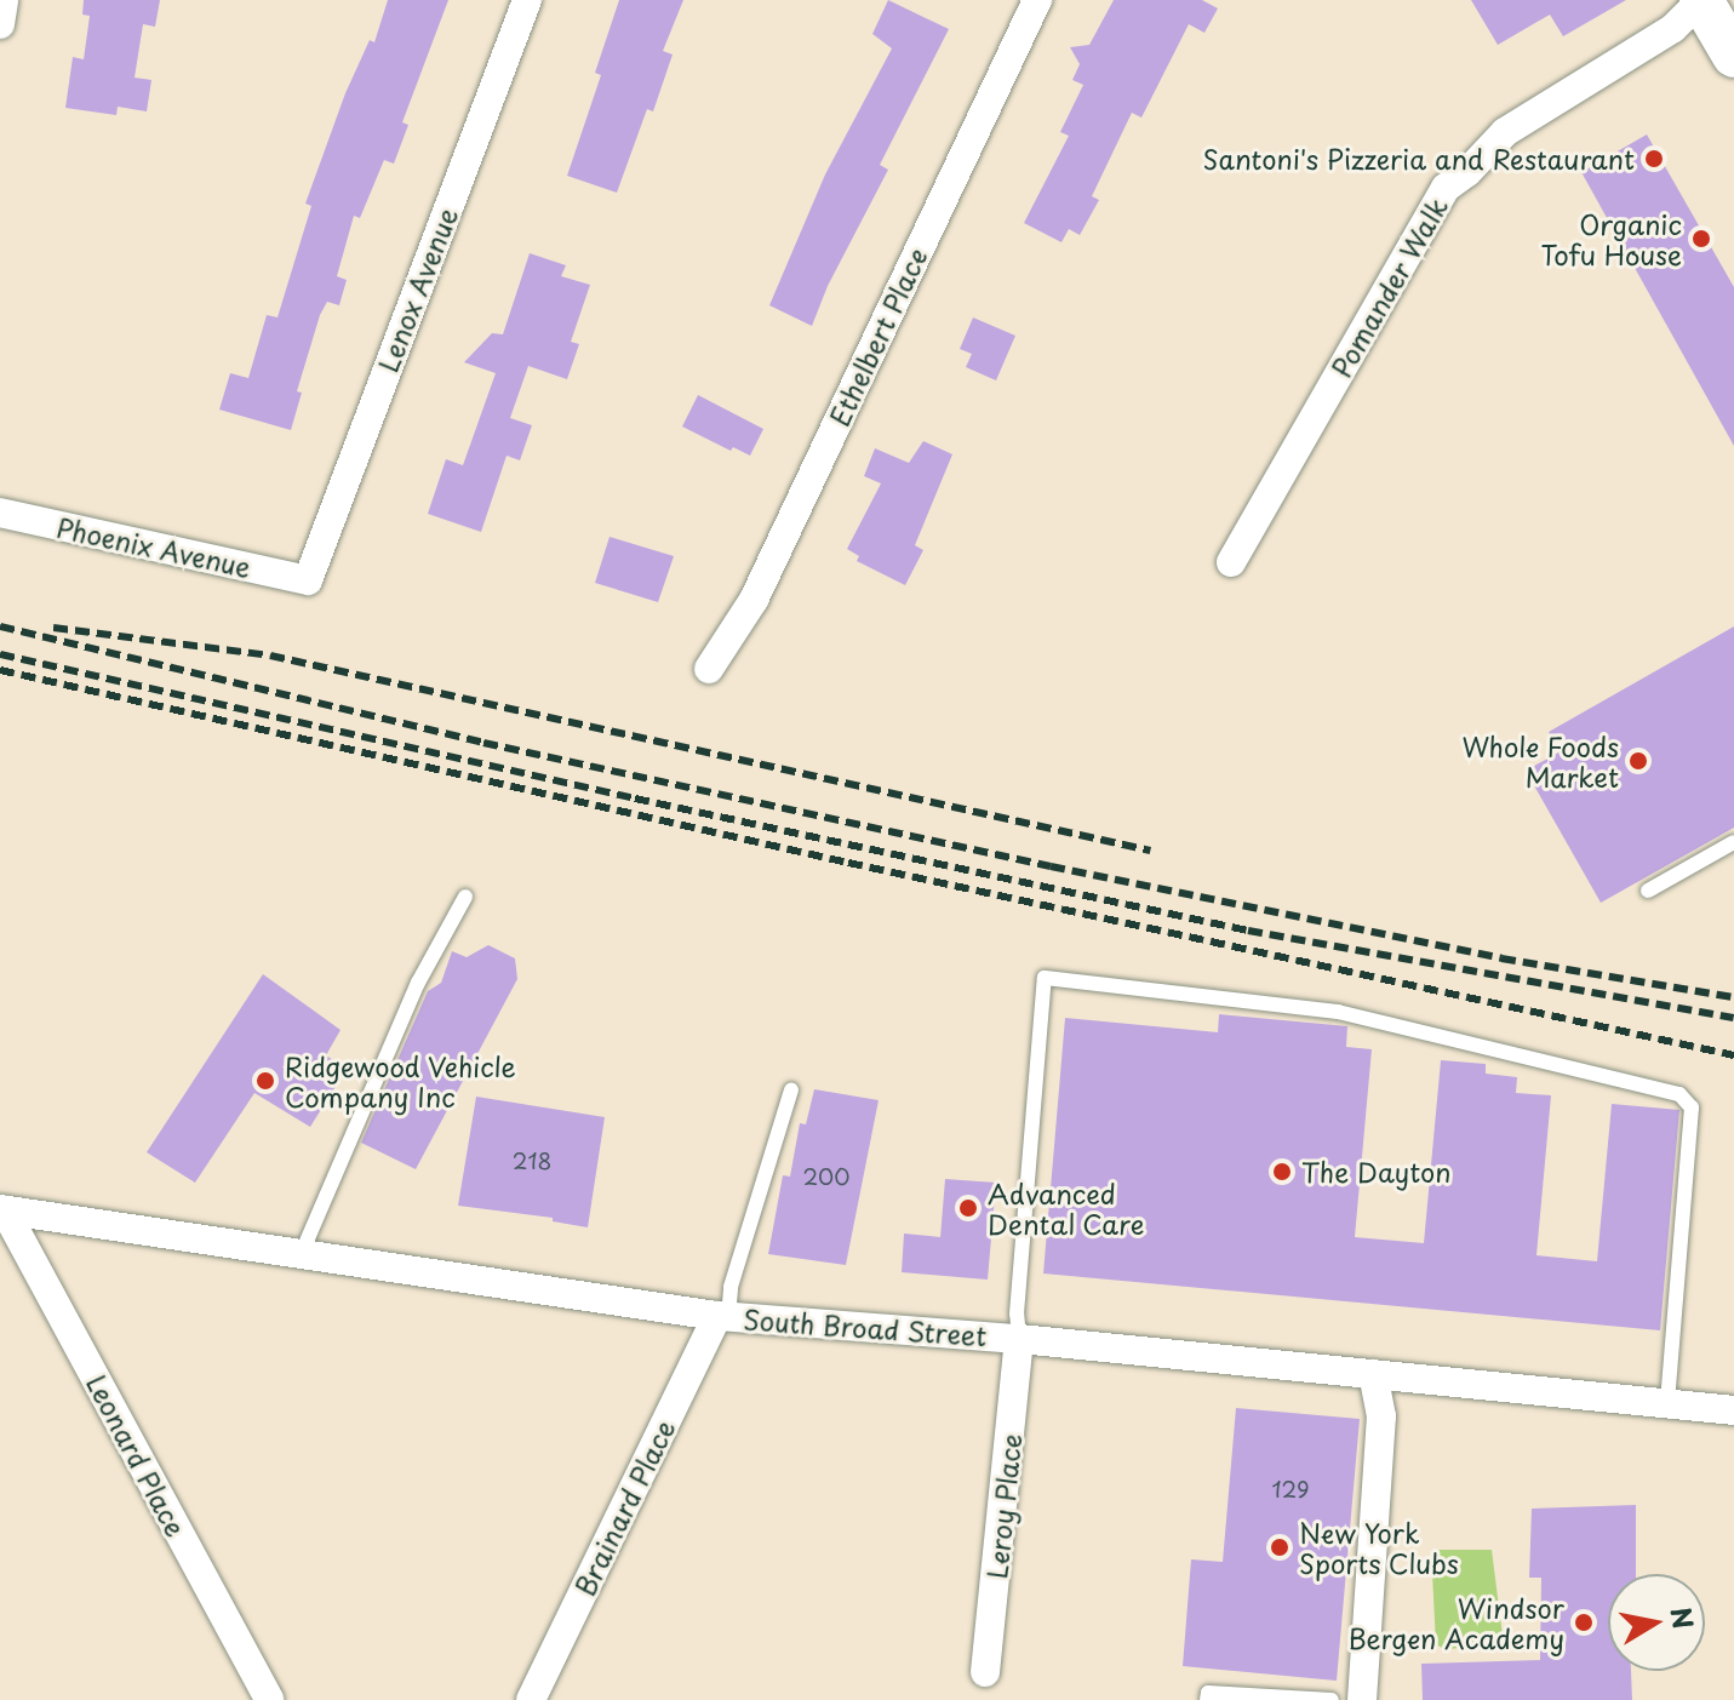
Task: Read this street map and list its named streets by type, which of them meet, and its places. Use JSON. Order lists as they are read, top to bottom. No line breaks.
{"streets":{"street":["Pomander Walk","Lenox Avenue","Ethelbert Place","Phoenix Avenue","South Broad Street","Leonard Place","Leroy Place","Brainard Place"]},"crossings":[["Lenox Avenue","Phoenix Avenue"],["South Broad Street","Leonard Place"],["South Broad Street","Leroy Place"],["South Broad Street","Brainard Place"]],"places":["Santoni's Pizzeria and Restaurant","Organic Tofu House","Whole Foods Market","Ridgewood Vehicle Company Inc","The Dayton","Advanced Dental Care","New York Sports Clubs","Windsor Bergen Academy"],"house_numbers":["218","200","129"],"north":"right"}
